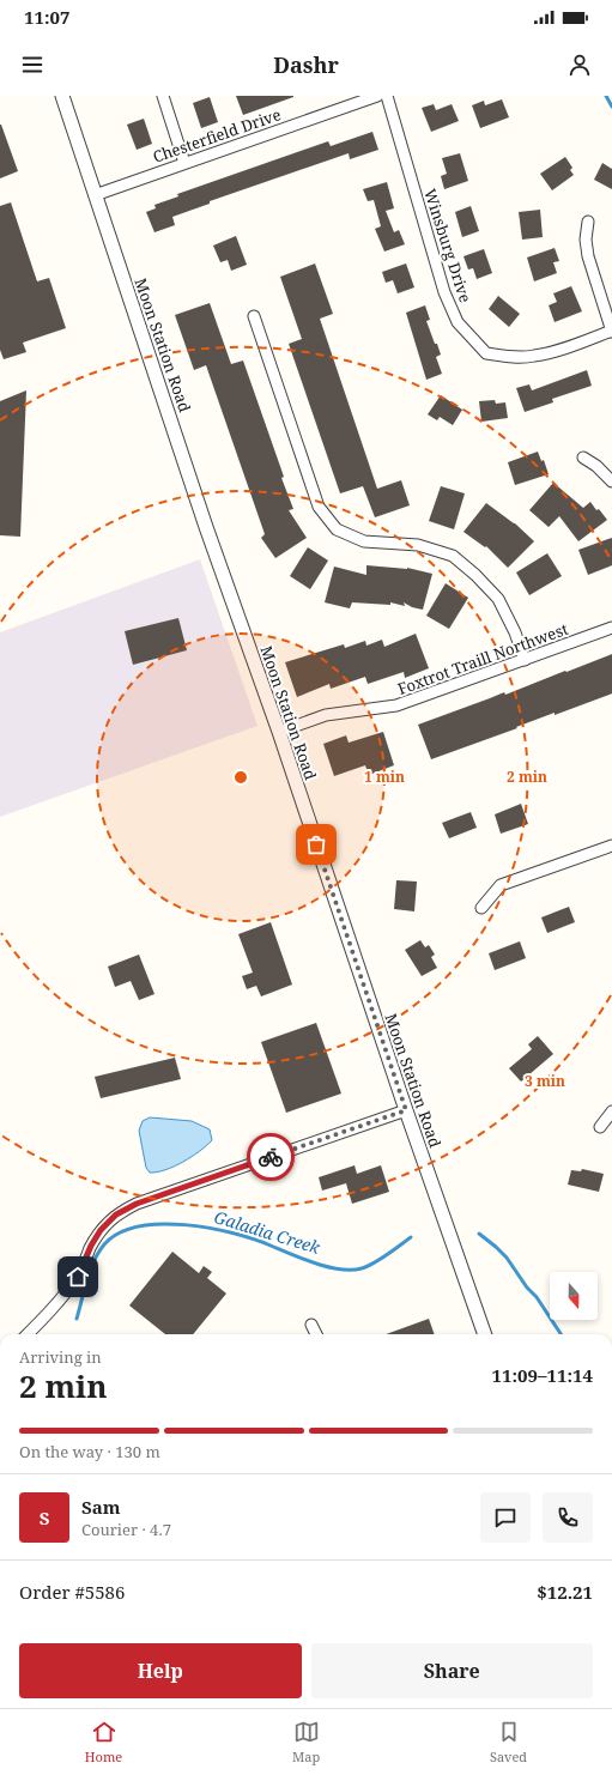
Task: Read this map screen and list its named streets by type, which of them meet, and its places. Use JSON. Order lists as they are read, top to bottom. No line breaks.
{"streets":{"street":["Chesterfield Drive","Winsburg Drive","Moon Station Road","Foxtrot Traill Northwest"]},"crossings":[["Chesterfield Drive","Moon Station Road"],["Moon Station Road","Foxtrot Traill Northwest"]],"water":["Galadia Creek"],"north":"bottom","page":{"status":"11:07","header":"Dashr","heading":["2 min","Arriving in","11:09–11:14"],"panel":["Sam","Courier · 4.7","Order #5586","$12.21"],"bar":"On the way · 130 m","round":"S","buttons":["Help","Share"],"tabs":["Home","Map","Saved"]},"rings":["1 min","2 min","3 min"]}
